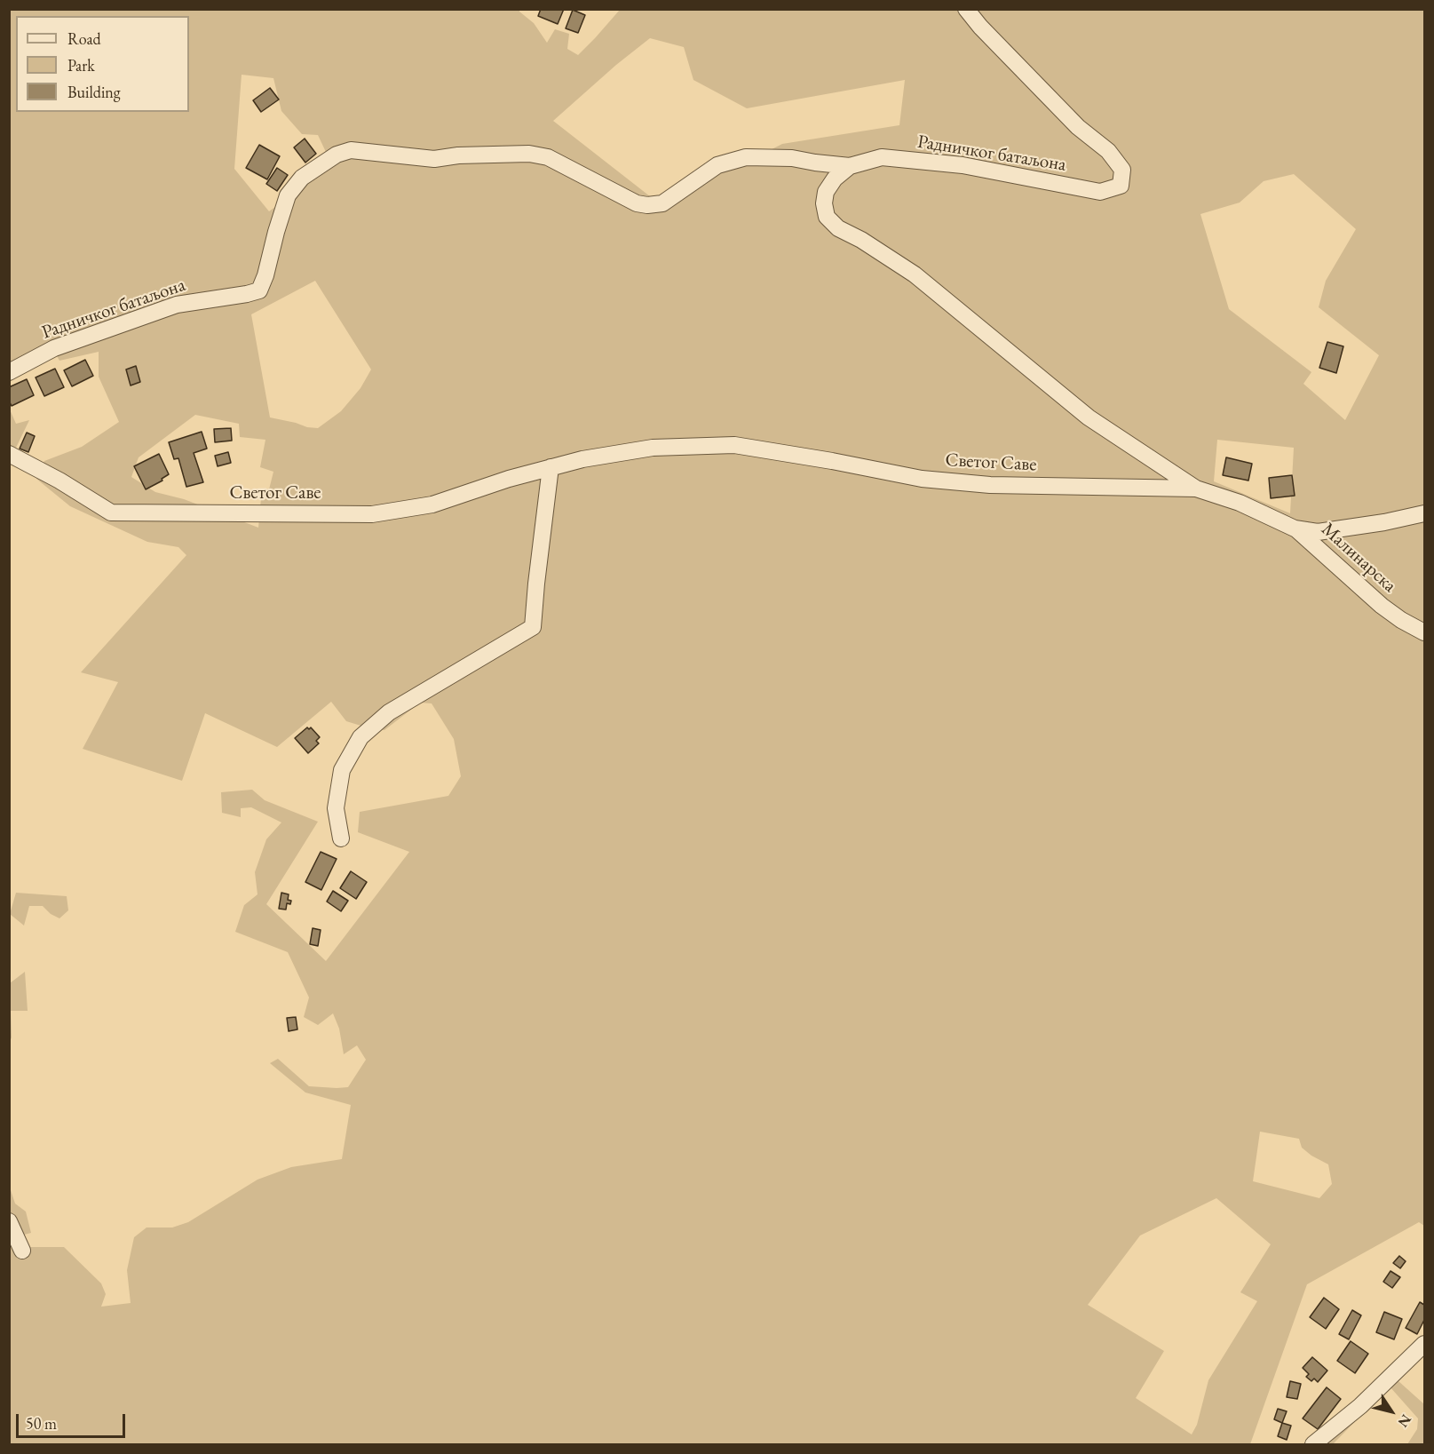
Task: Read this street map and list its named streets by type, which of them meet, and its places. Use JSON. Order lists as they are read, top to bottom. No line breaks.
{"streets":{"street":["Радничког батаљона","Светог Саве","Малинарска"]},"crossings":[["Светог Саве","Малинарска"]],"legend":["Road","Park","Building"],"scale_bar":"50 m","north":"bottom right"}
